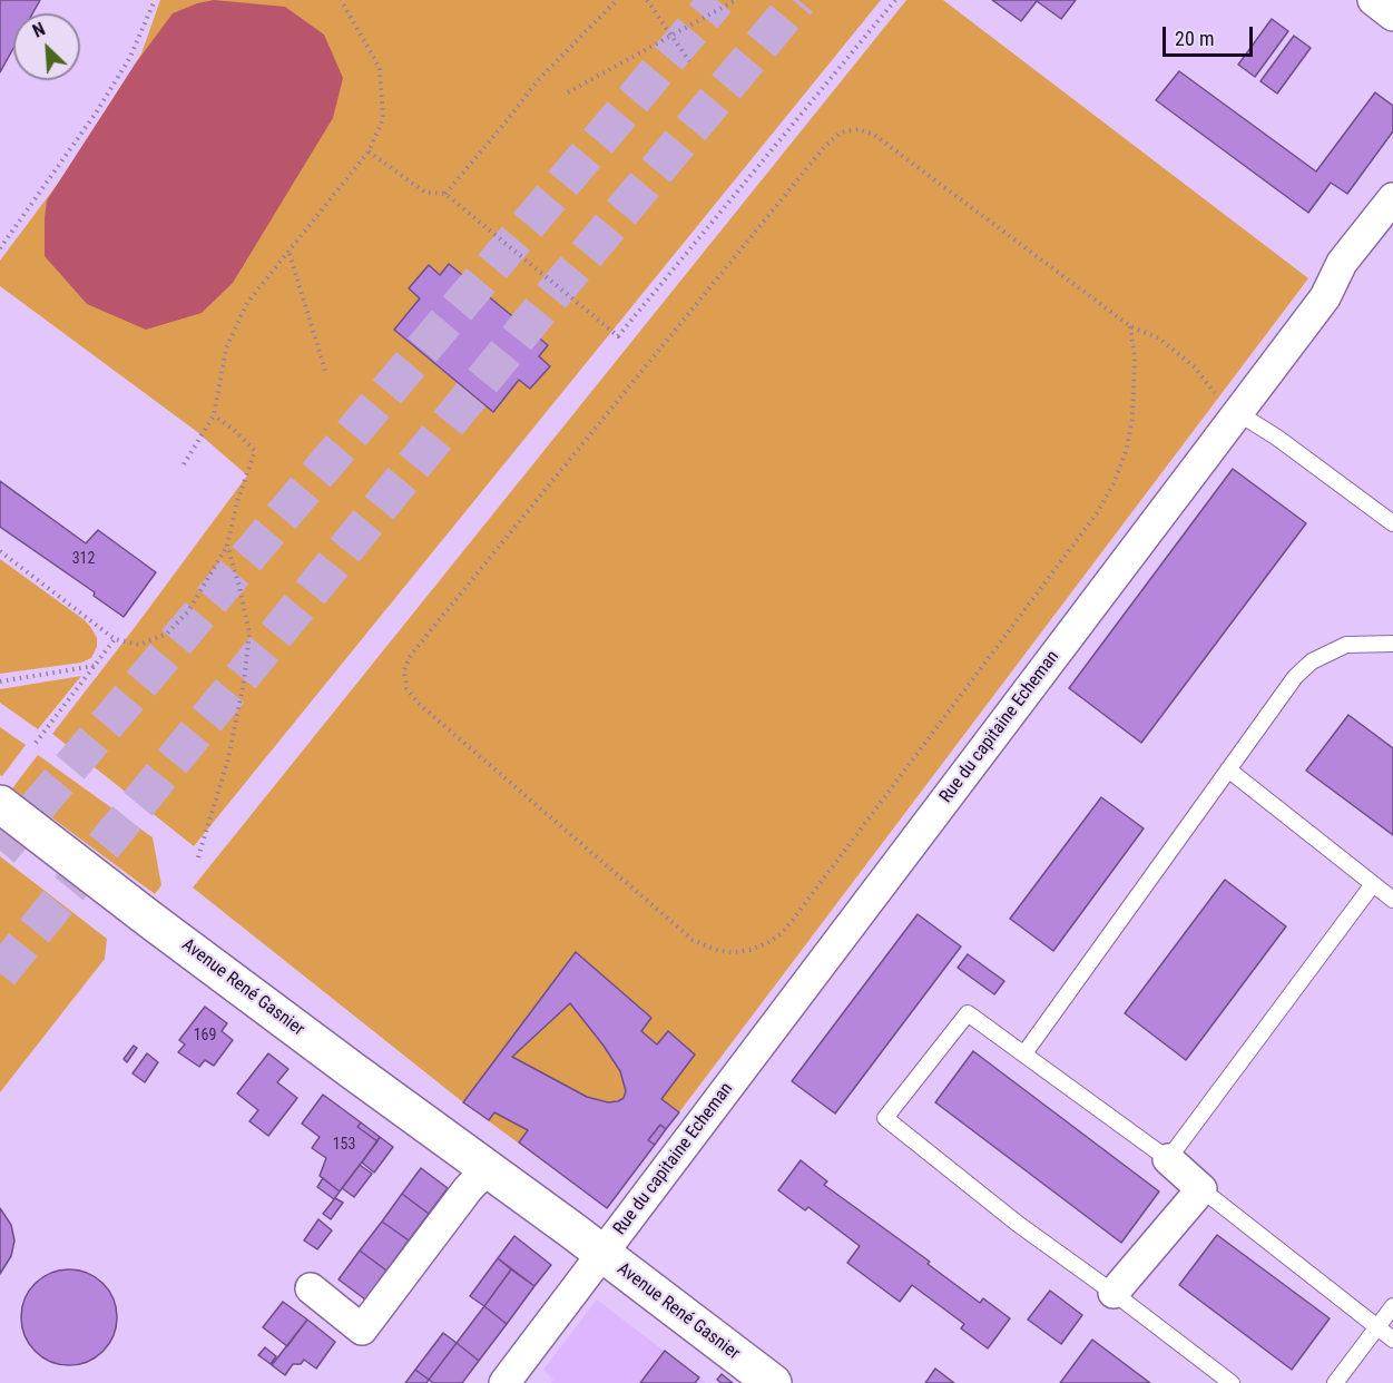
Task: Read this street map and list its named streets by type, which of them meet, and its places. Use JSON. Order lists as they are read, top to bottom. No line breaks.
{"streets":{"main road":["Avenue René Gasnier"],"street":["Rue du capitaine Echeman"]},"crossings":[["Rue du capitaine Echeman","Avenue René Gasnier"]],"house_numbers":["312","169","153"],"scale_bar":"20 m","north":"top left"}
